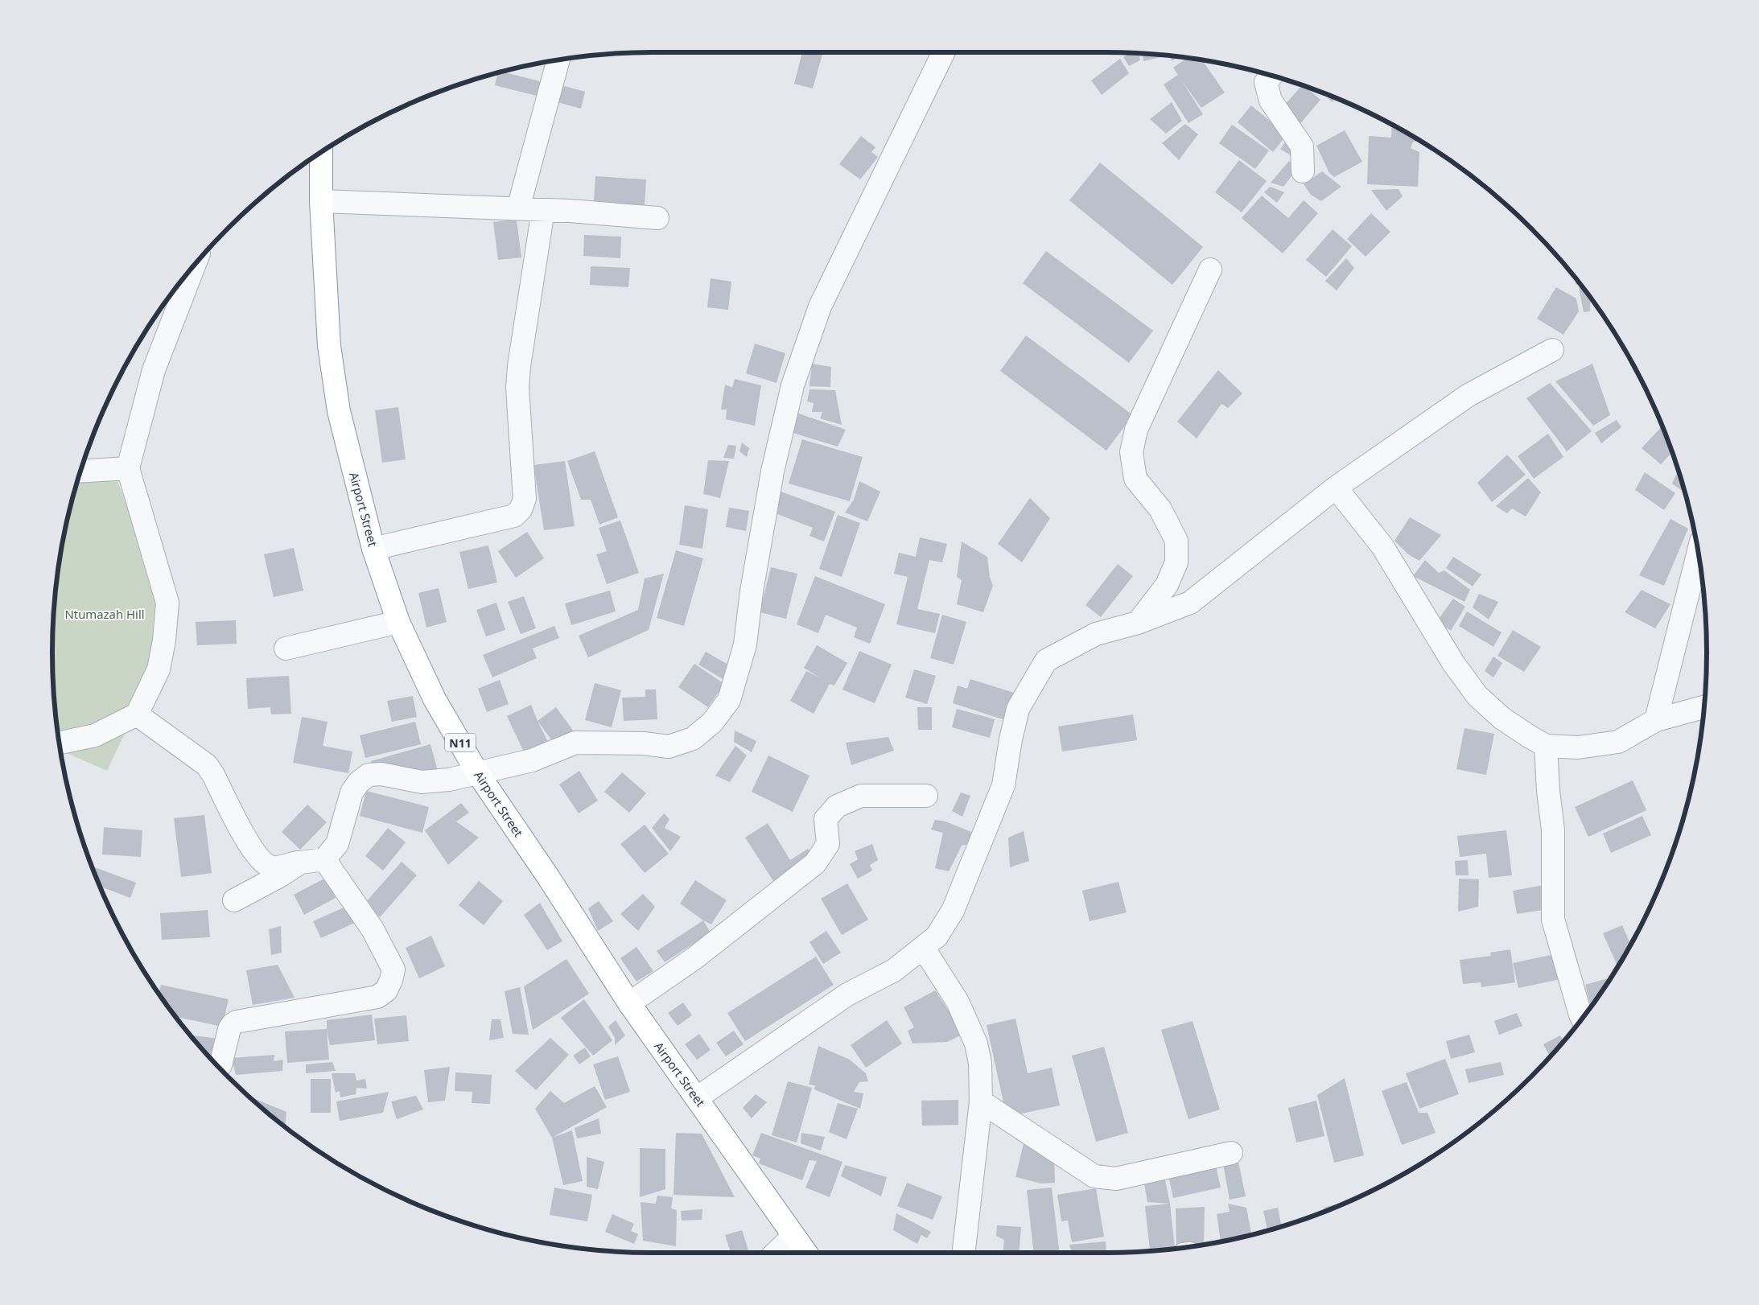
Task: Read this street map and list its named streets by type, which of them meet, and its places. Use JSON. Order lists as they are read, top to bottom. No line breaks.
{"streets":{"highway":["Airport Street","N11"]},"parks":["Ntumazah Hill"]}
